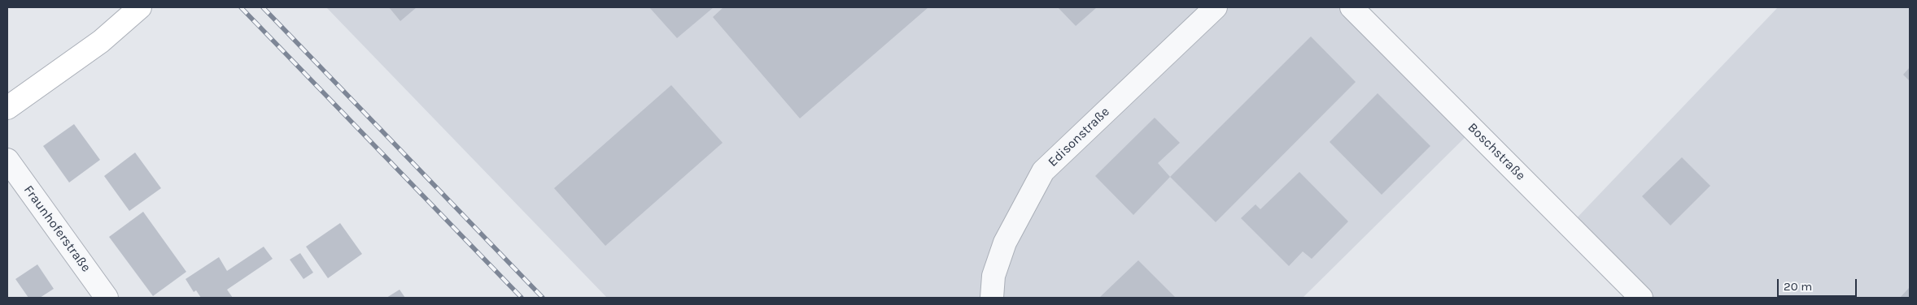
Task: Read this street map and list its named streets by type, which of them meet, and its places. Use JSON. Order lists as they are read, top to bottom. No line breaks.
{"streets":{"street":["Edisonstraße","Boschstraße","Fraunhoferstraße"]},"scale_bar":"20 m"}
